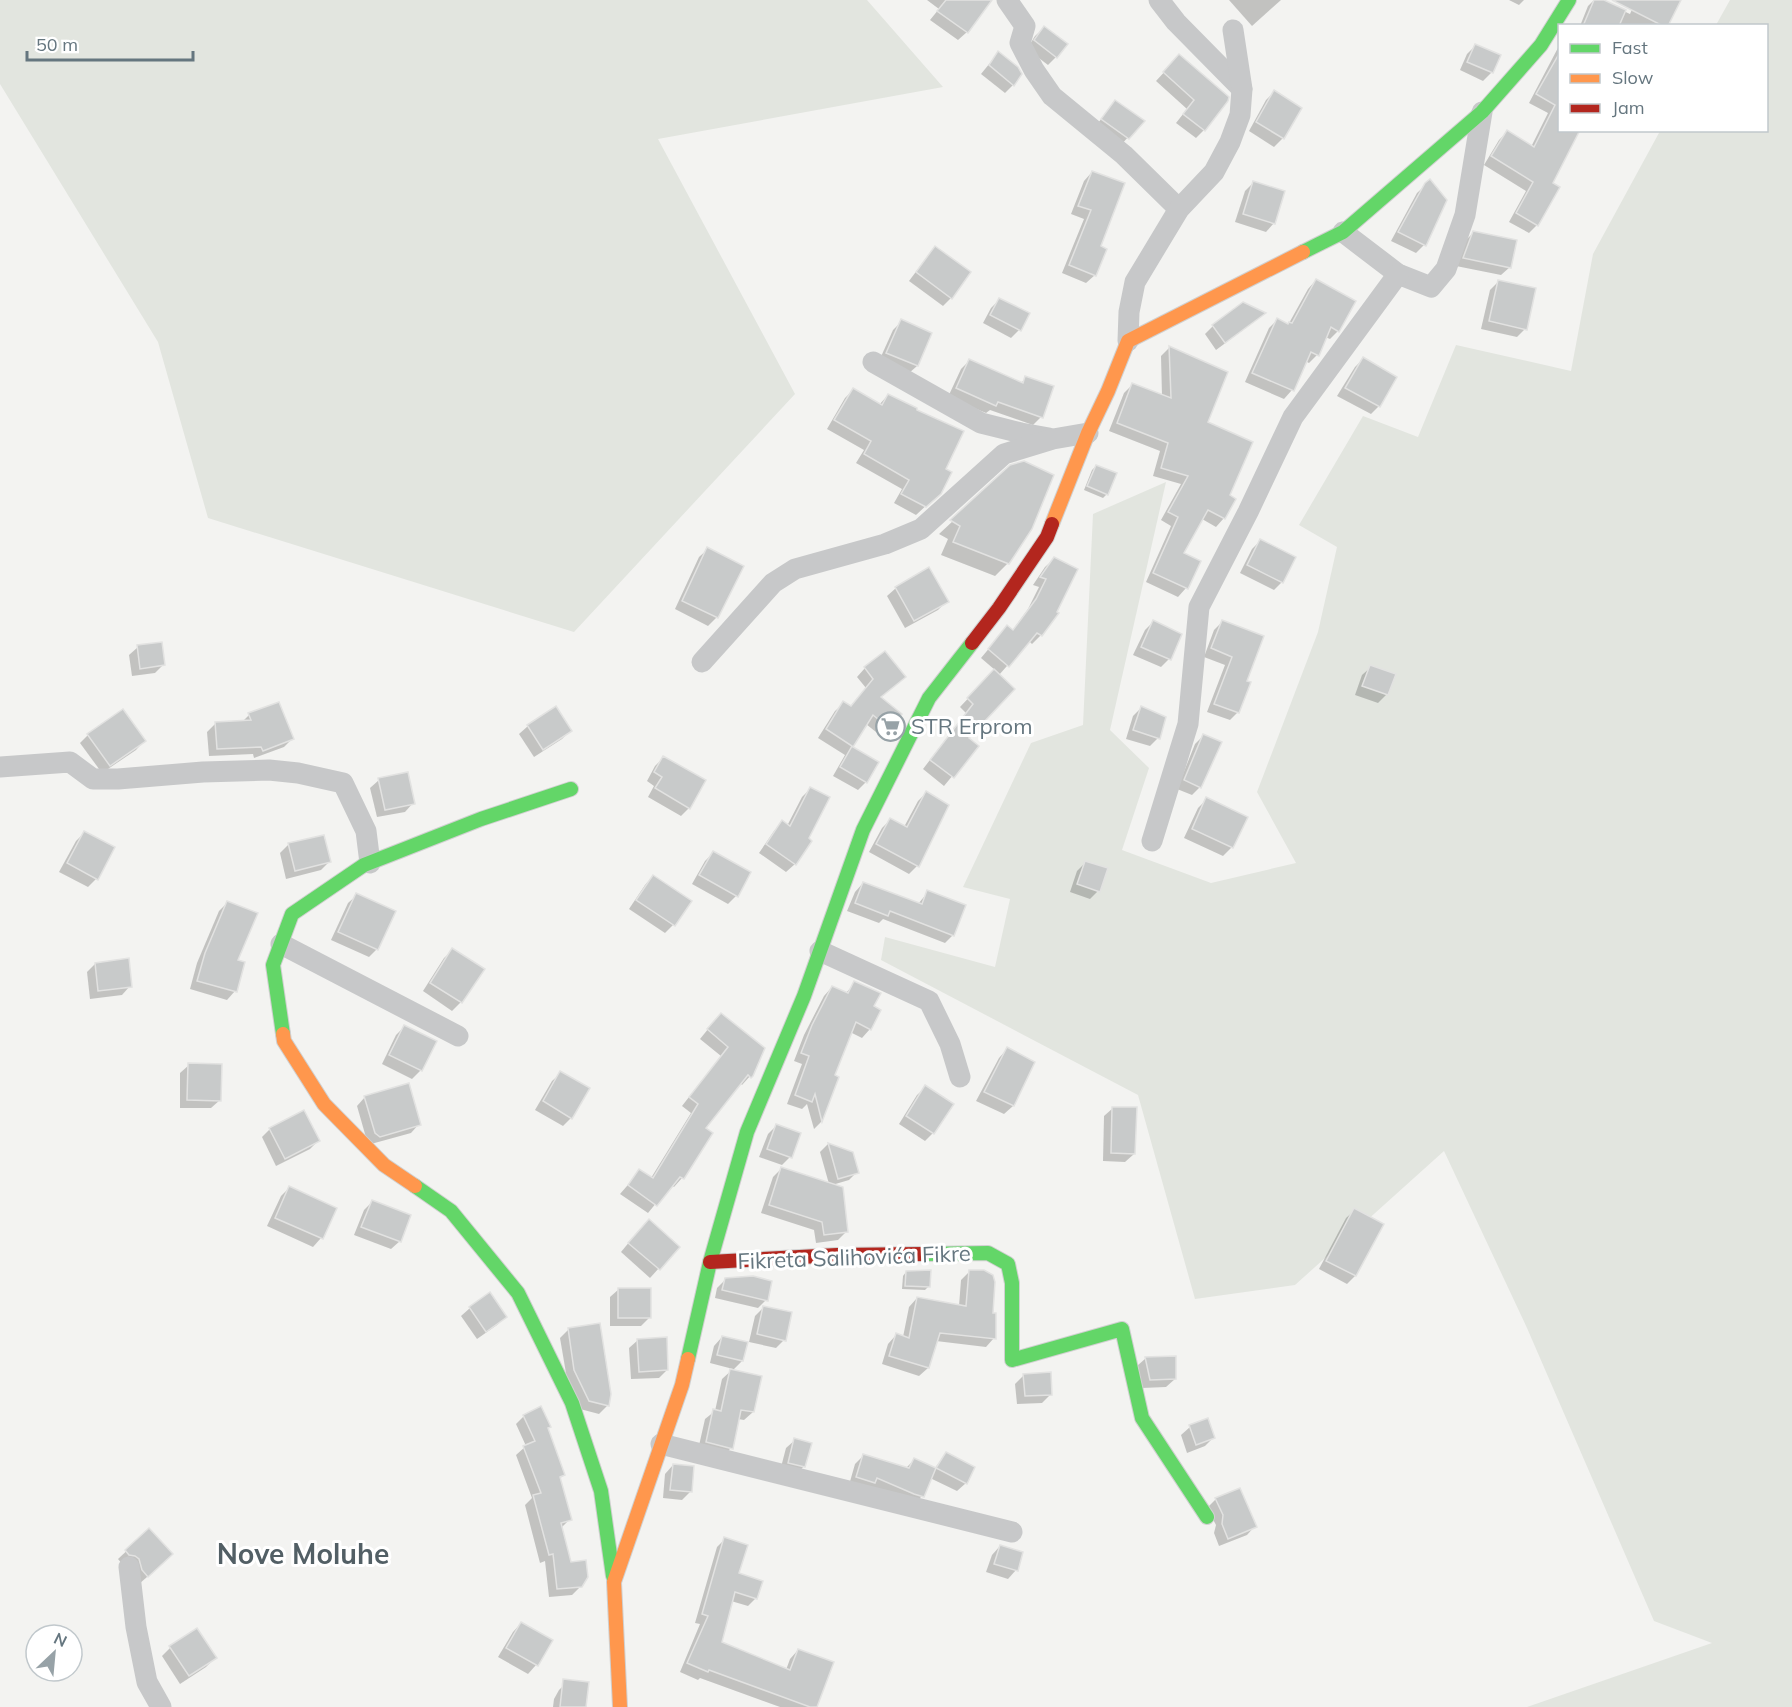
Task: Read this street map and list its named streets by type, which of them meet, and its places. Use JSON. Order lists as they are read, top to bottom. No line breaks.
{"streets":{"street":["Fikreta Salihovića Fikre"]},"districts":["Nove Moluhe"],"places":{"supermarket":["STR Erprom"]},"legend":["Fast","Slow","Jam"],"scale_bar":"50 m","north":"top right"}
